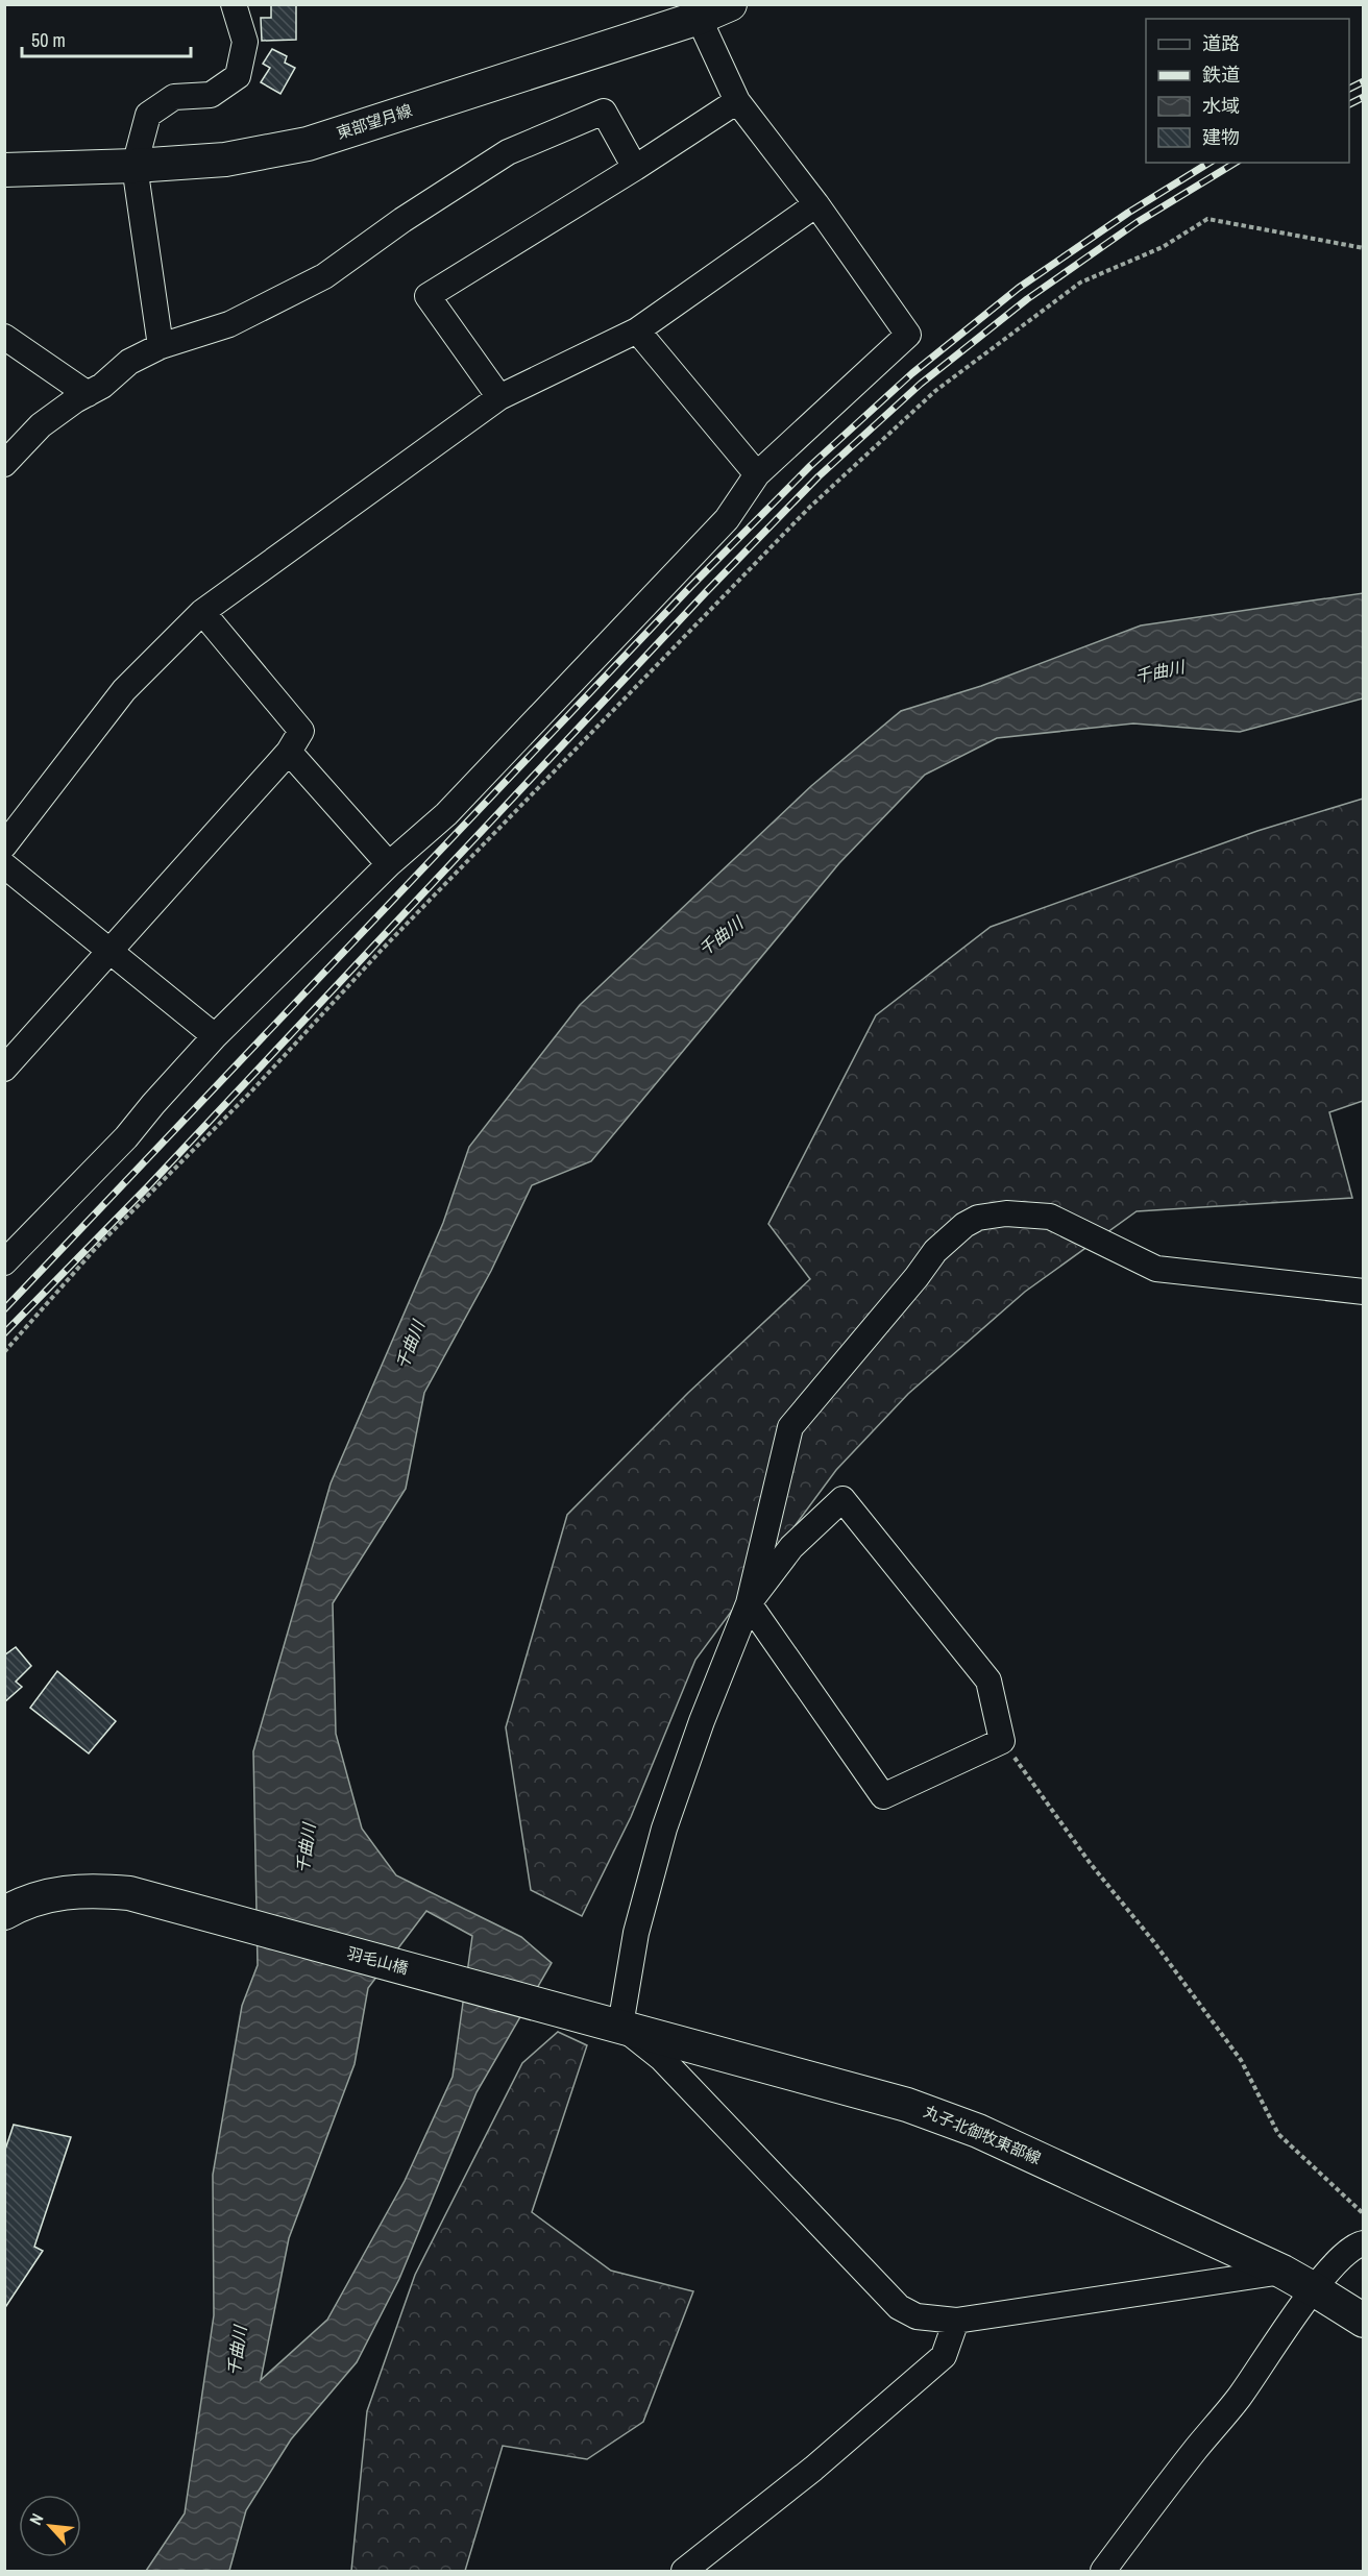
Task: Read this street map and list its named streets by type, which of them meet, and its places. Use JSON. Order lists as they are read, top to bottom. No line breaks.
{"streets":{"main road":["東部望月線","羽毛山橋","丸子北御牧東部線"]},"crossings":[["羽毛山橋","丸子北御牧東部線"]],"water":["千曲川"],"legend":["道路","鉄道","水域","建物"],"scale_bar":"50 m","north":"top left"}
